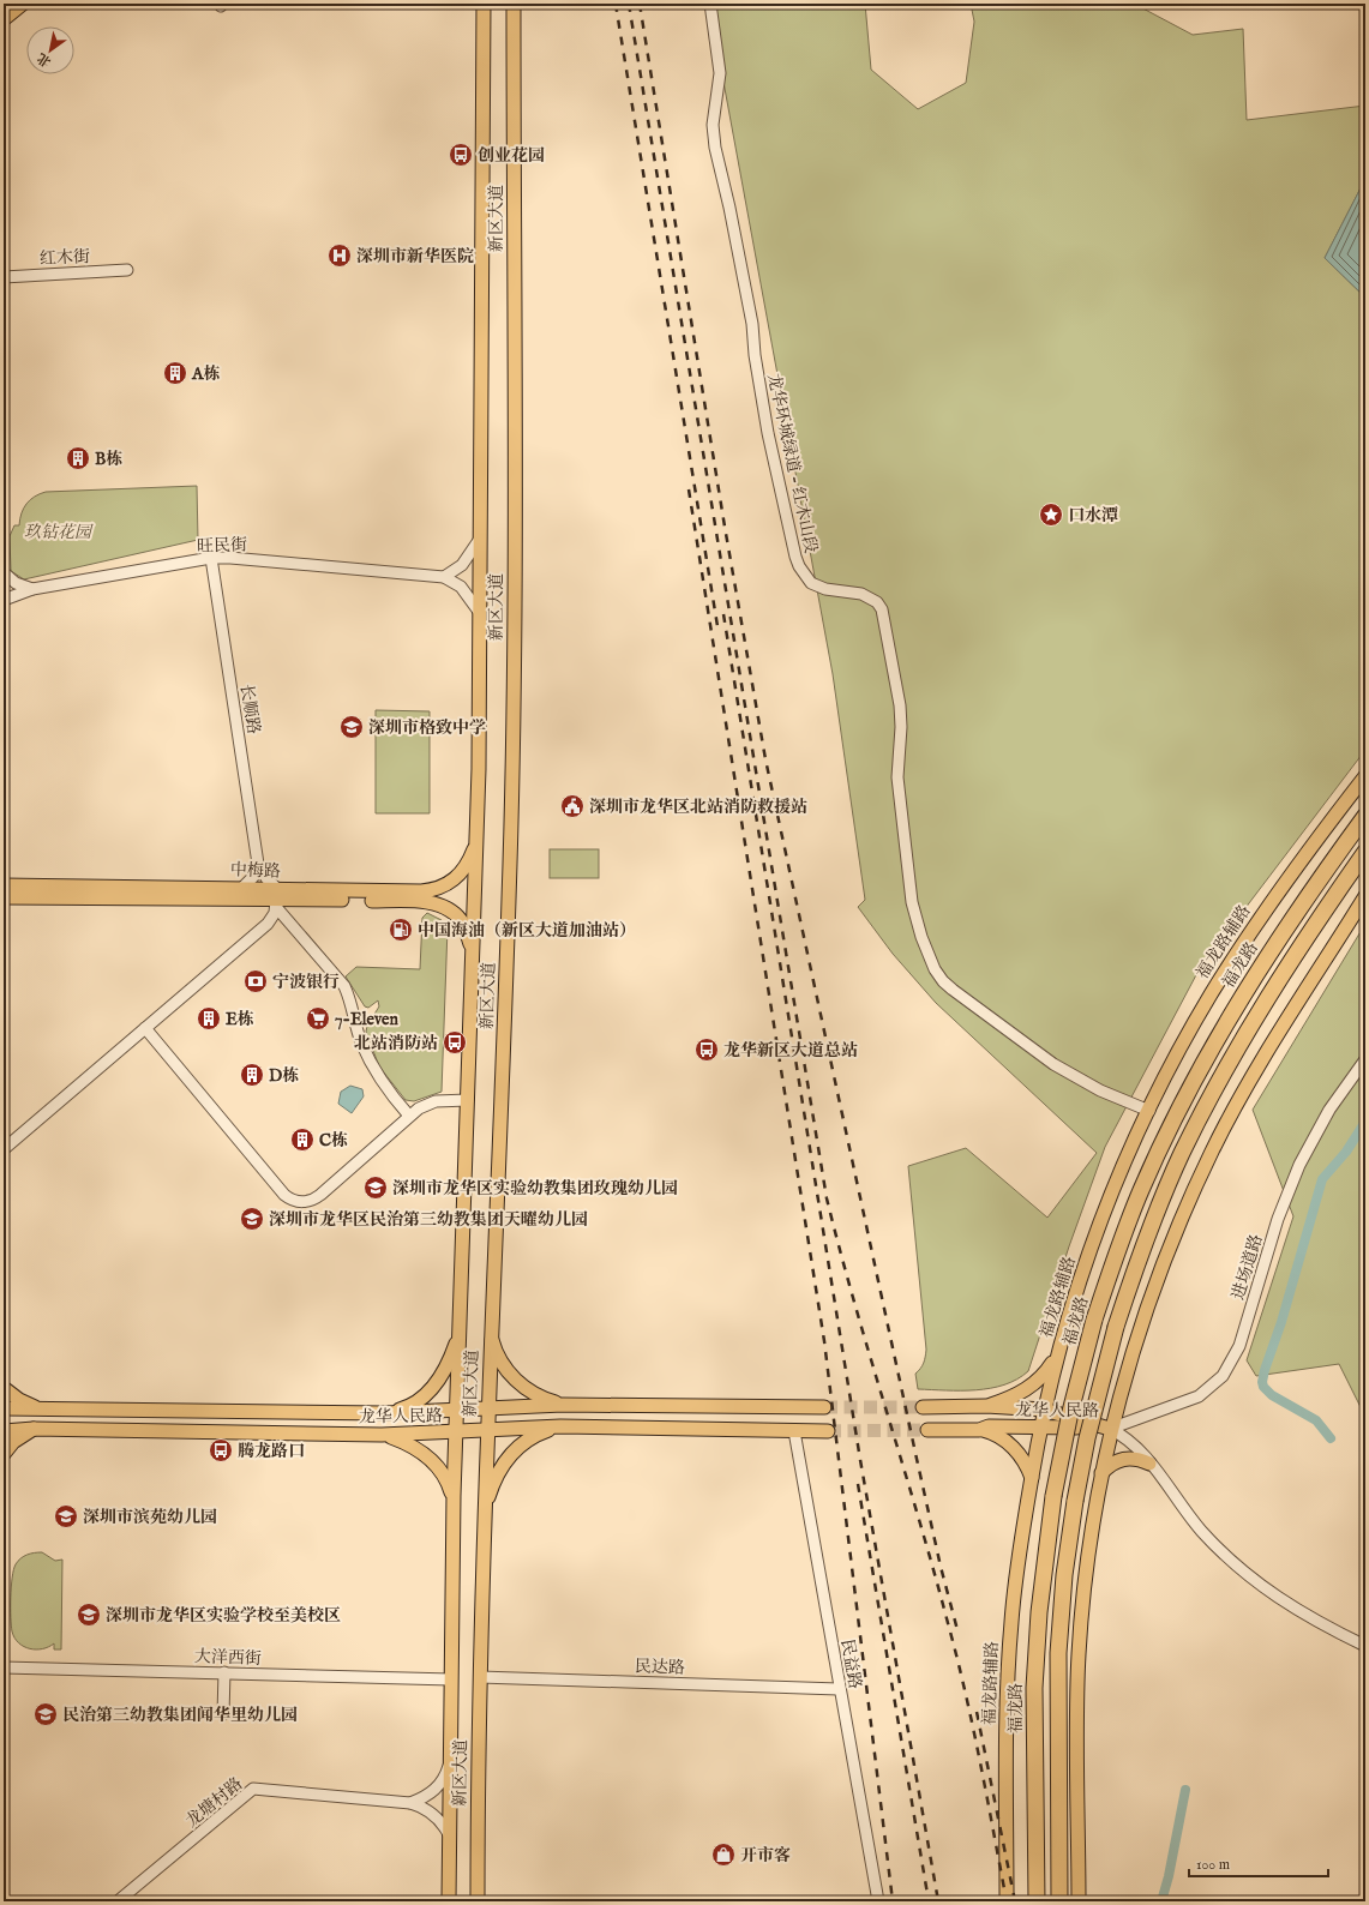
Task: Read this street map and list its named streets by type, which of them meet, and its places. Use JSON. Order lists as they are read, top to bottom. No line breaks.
{"streets":{"highway":["福龙路"],"main road":["新区大道","中梅路","福龙路辅路","龙华人民路"],"street":["红木街","龙华环城绿道 - 红木山段","旺民街","长顺路","进场道路","大洋西街","民益路","民达路","龙塘村路"]},"crossings":[["新区大道","中梅路"],["新区大道","龙华人民路"],["新区大道","大洋西街"],["新区大道","民达路"],["新区大道","龙塘村路"],["龙华环城绿道 - 红木山段","福龙路辅路"],["旺民街","长顺路"],["福龙路辅路","龙华人民路"],["进场道路","龙华人民路"],["龙华人民路","民益路"],["民益路","民达路"]],"parks":["玖钻花园"],"places":{"bus stop":["创业花园","北站消防站","龙华新区大道总站","腾龙路口"],"hospital":["深圳市新华医院"],"building":["A栋","B栋","E栋","D栋","C栋"],"place":["口水潭"],"school or university":["深圳市格致中学","深圳市龙华区实验幼教集团玫瑰幼儿园","深圳市龙华区民治第三幼教集团天曜幼儿园","深圳市滨苑幼儿园","深圳市龙华区实验学校至美校区","民治第三幼教集团闻华里幼儿园"],"public building":["深圳市龙华区北站消防救援站"],"fuel station":["中国海油（新区大道加油站）"],"bank":["宁波银行"],"supermarket":["7-Eleven"],"shop":["开市客"]},"scale_bar":"100 m","north":"bottom left"}
